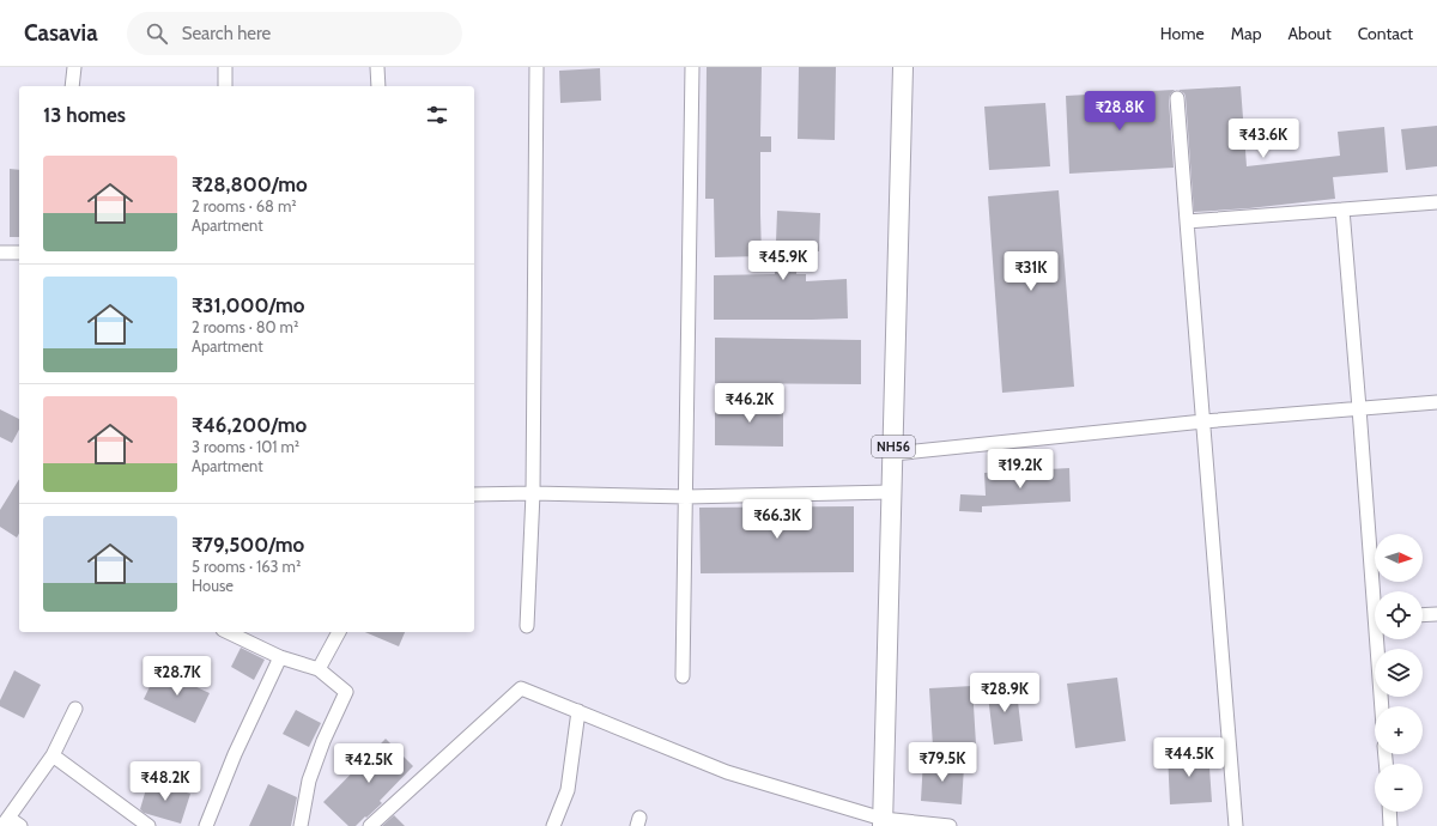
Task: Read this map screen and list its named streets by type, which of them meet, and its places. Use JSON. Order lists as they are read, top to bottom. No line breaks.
{"streets":{"highway":["NH56"]},"north":"right","page":{"header":"Casavia","search":"Search here","nav":["Home","Map","About","Contact"],"heading":"13 homes","price":["₹28.8K","₹43.6K","₹45.9K","₹31K","₹46.2K","₹19.2K","₹66.3K","₹28.7K","₹28.9K","₹44.5K","₹79.5K","₹42.5K","₹48.2K"],"list":[{"name":"₹28,800/mo","note":"2 rooms · 68 m² · Apartment"},{"name":"₹31,000/mo","note":"2 rooms · 80 m² · Apartment"},{"name":"₹46,200/mo","note":"3 rooms · 101 m² · Apartment"},{"name":"₹79,500/mo","note":"5 rooms · 163 m² · House"}],"map_buttons":["+","−"]}}
